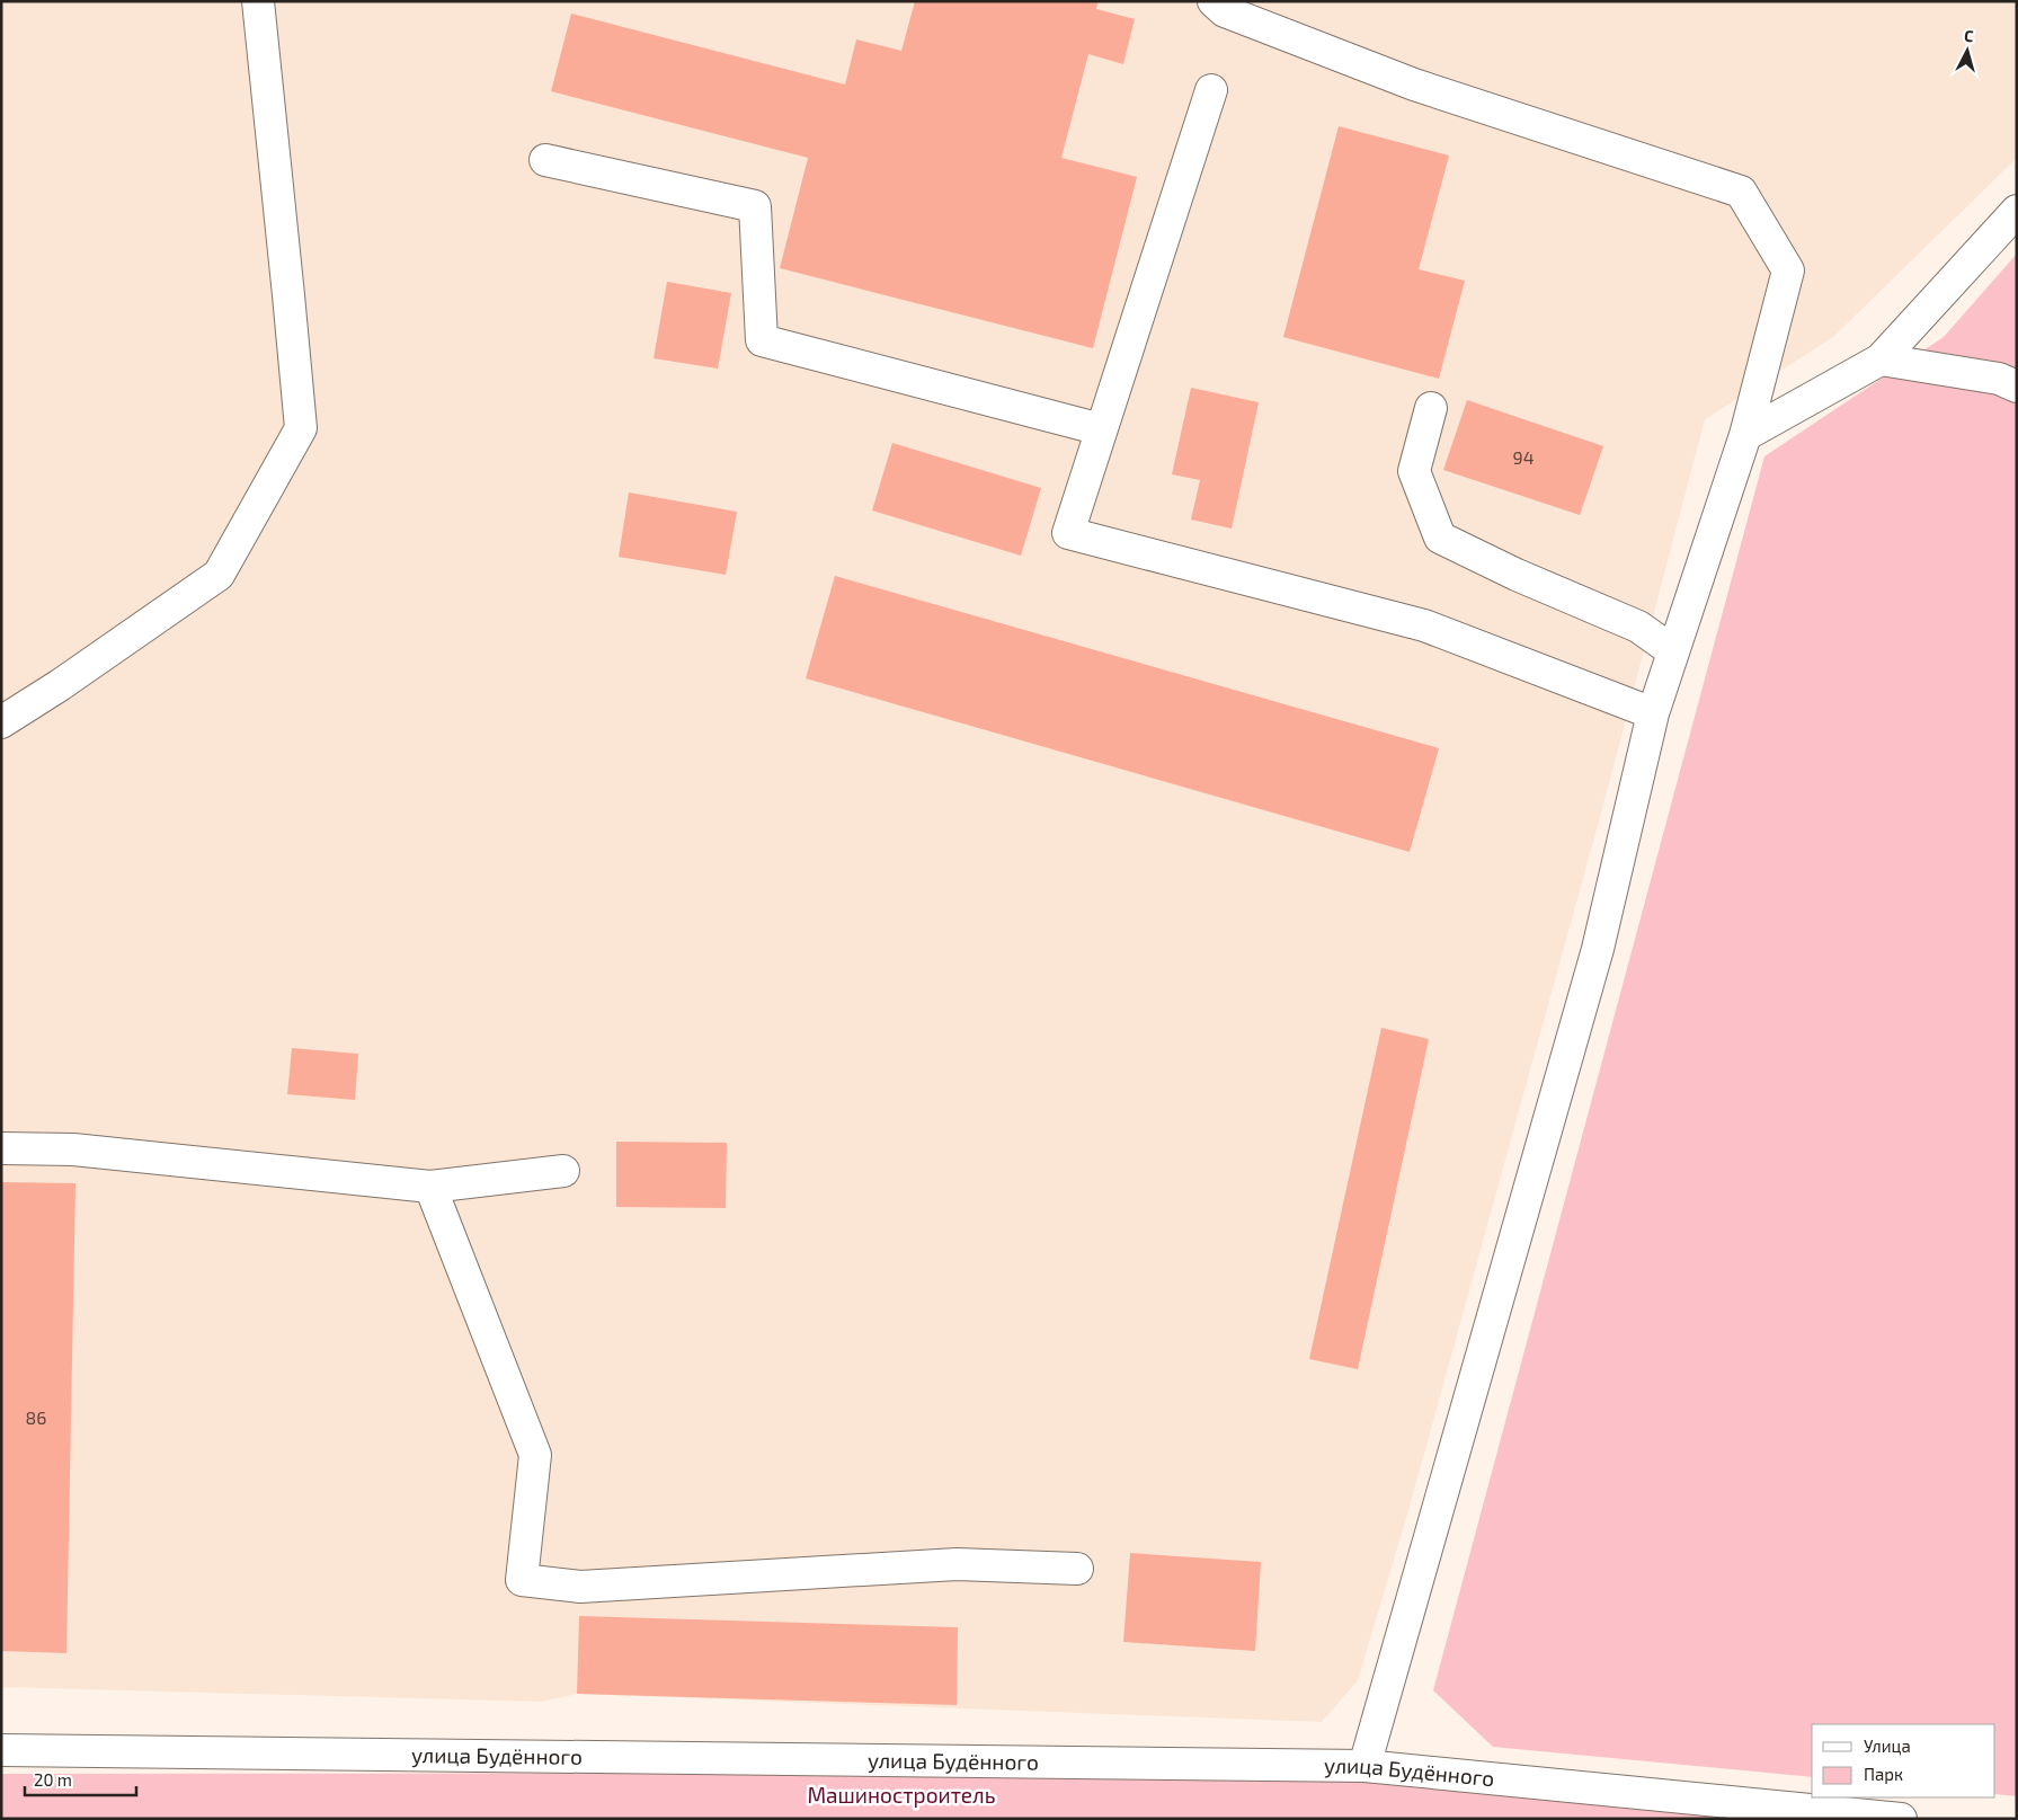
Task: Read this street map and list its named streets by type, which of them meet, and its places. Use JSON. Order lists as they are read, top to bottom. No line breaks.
{"streets":{"main road":["улица Будённого"]},"parks":["Машиностроитель"],"house_numbers":["94","86"],"legend":["Улица","Парк"],"scale_bar":"20 m","north":"top"}
